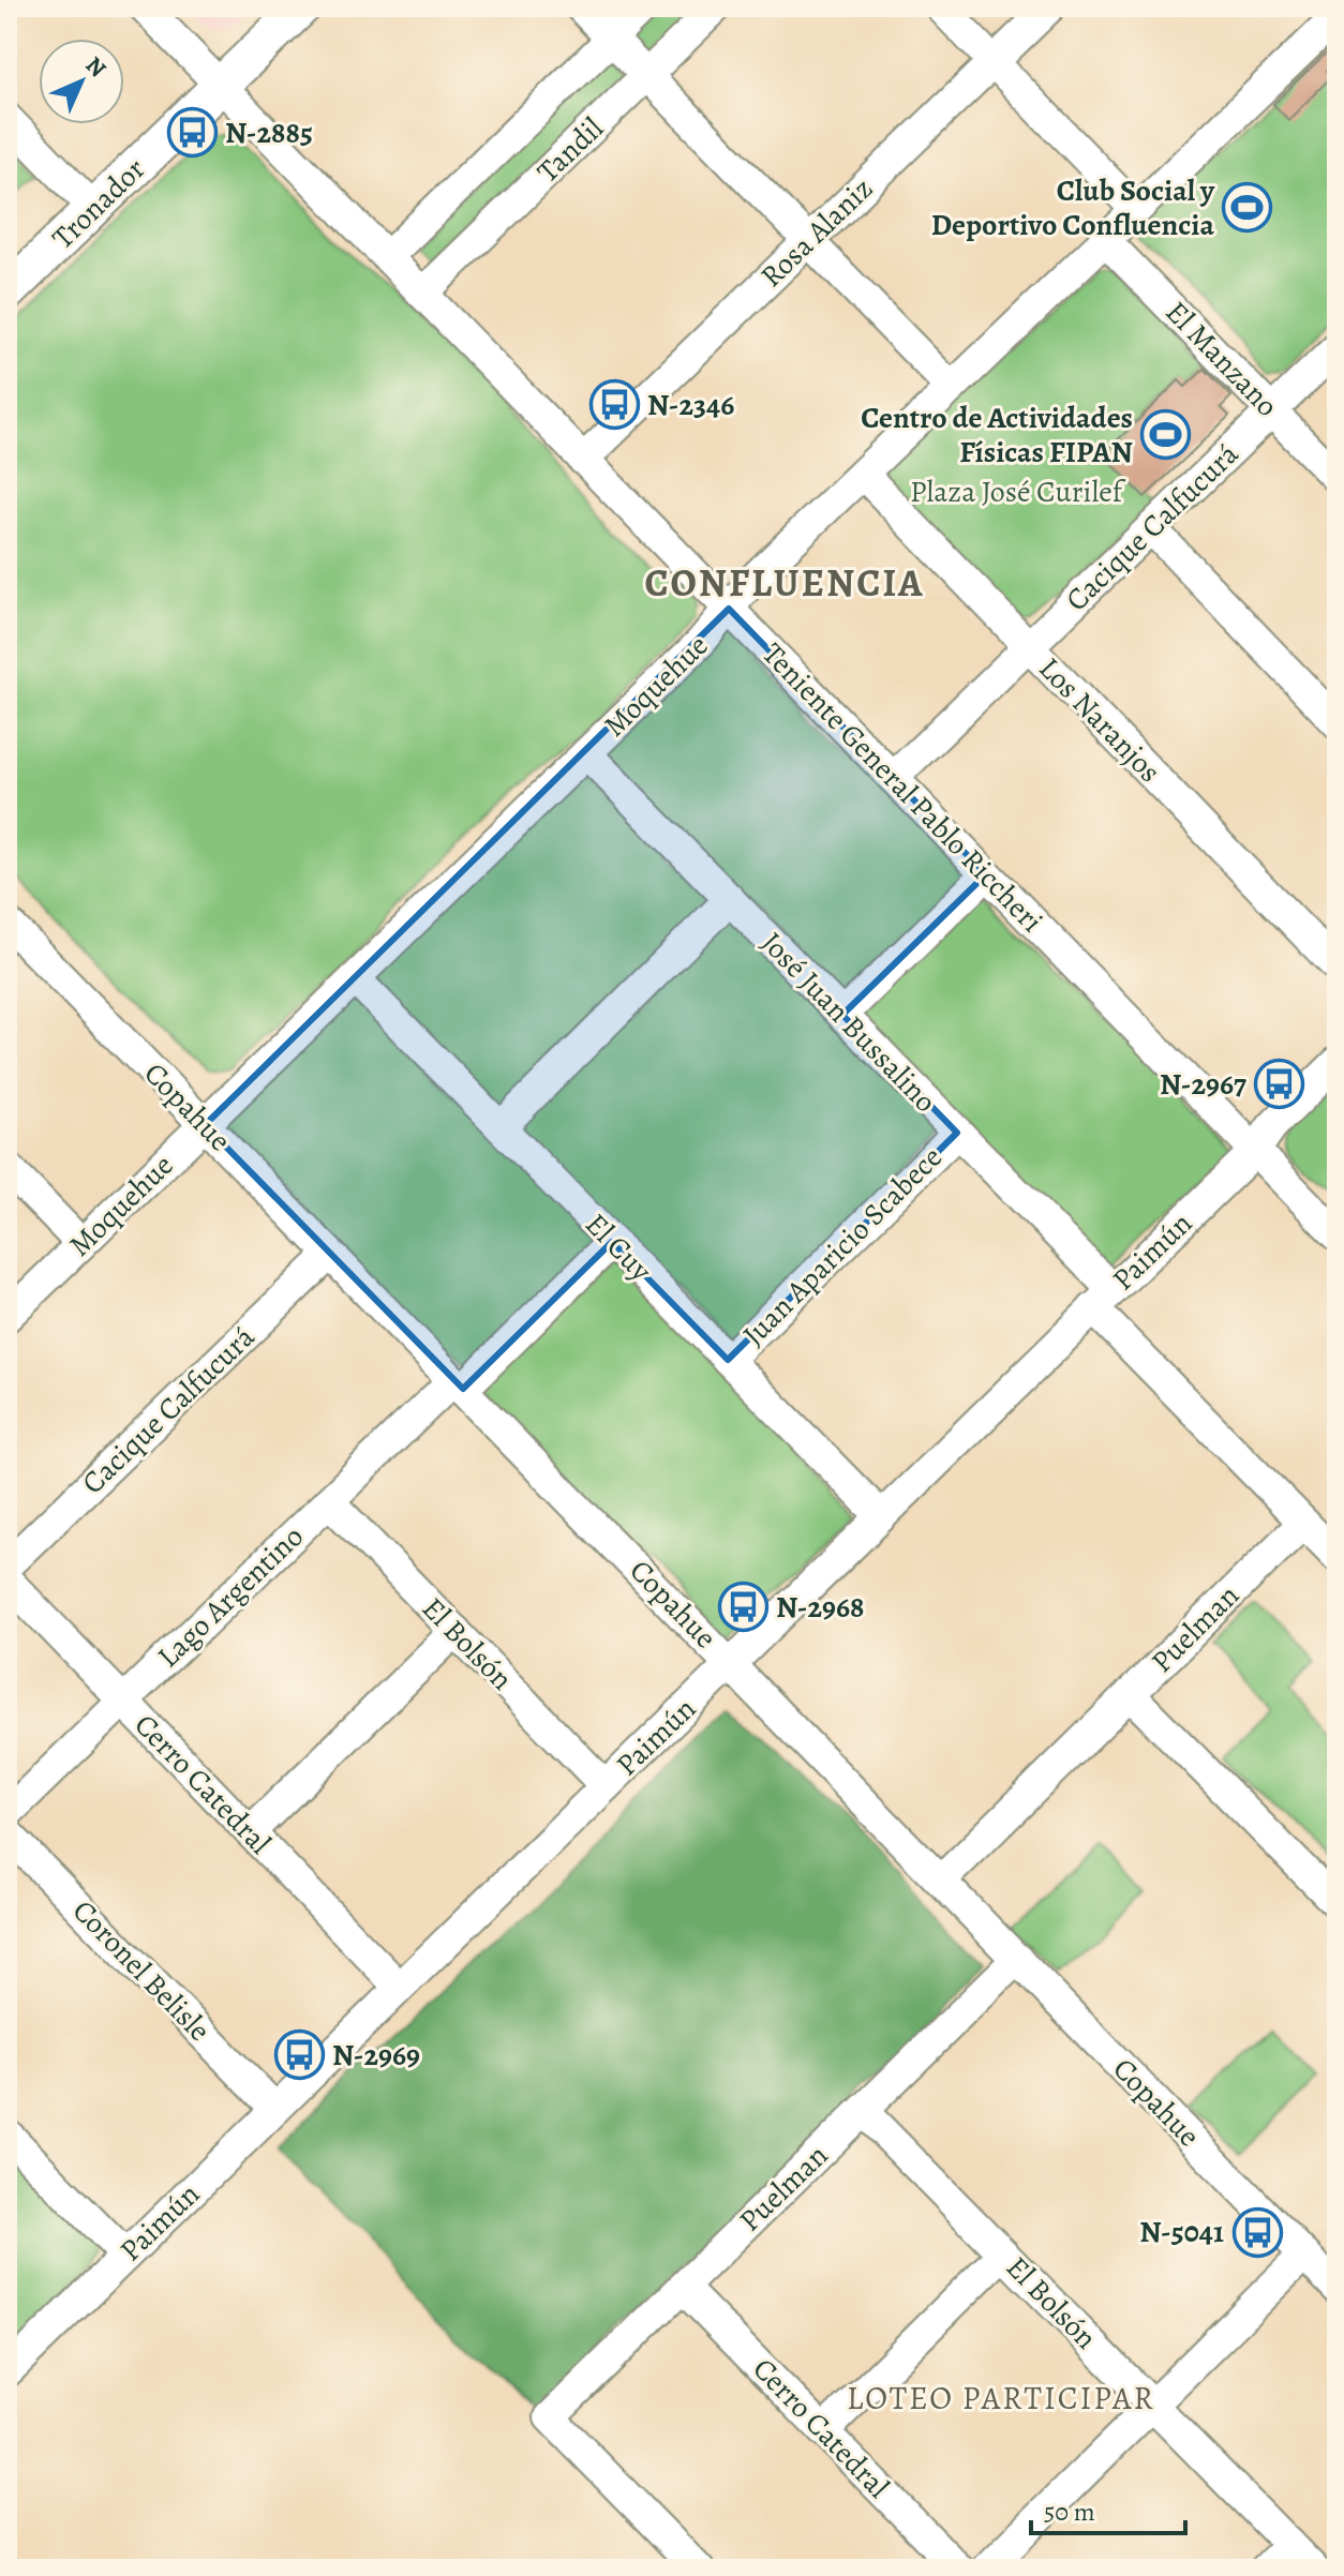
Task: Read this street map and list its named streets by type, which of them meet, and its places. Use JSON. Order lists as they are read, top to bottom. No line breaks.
{"streets":{"main road":["Tronador"],"street":["Tandil","Rosa Alaniz","El Manzano","Cacique Calfucurá","Moquehue","Los Naranjos","Teniente General Pablo Riccheri","José Juan Bussalino","Copahue","Juan Aparicio Scabece","El Cuy","Paimún","Lago Argentino","Puelman","El Bolsón","Cerro Catedral","Coronel Belisle"]},"crossings":[["Tandil","Teniente General Pablo Riccheri"],["Tronador","Teniente General Pablo Riccheri"],["Rosa Alaniz","Teniente General Pablo Riccheri"],["El Manzano","Cacique Calfucurá"],["El Manzano","Moquehue"],["Cacique Calfucurá","Los Naranjos"],["Cacique Calfucurá","Teniente General Pablo Riccheri"],["Cacique Calfucurá","Copahue"],["Moquehue","Los Naranjos"],["Moquehue","Teniente General Pablo Riccheri"],["Moquehue","José Juan Bussalino"],["Moquehue","Copahue"],["Moquehue","El Cuy"],["Teniente General Pablo Riccheri","Paimún"],["José Juan Bussalino","Juan Aparicio Scabece"],["José Juan Bussalino","Paimún"],["José Juan Bussalino","Puelman"],["Copahue","Paimún"],["Copahue","Lago Argentino"],["Copahue","Puelman"],["Juan Aparicio Scabece","El Cuy"],["El Cuy","Paimún"],["El Cuy","Lago Argentino"],["Paimún","El Bolsón"],["Paimún","Cerro Catedral"],["Paimún","Coronel Belisle"],["Lago Argentino","El Bolsón"],["Lago Argentino","Cerro Catedral"],["Puelman","El Bolsón"],["Puelman","Cerro Catedral"]],"districts":["CONFLUENCIA","LOTEO PARTICIPAR"],"parks":["Plaza José Curilef"],"places":{"bus stop":["N-2885","N-2346","N-2967","N-2968","N-2969","N-5041"],"sports":["Club Social y Deportivo Confluencia","Centro de Actividades Físicas FIPAN"]},"scale_bar":"50 m","north":"top right"}
